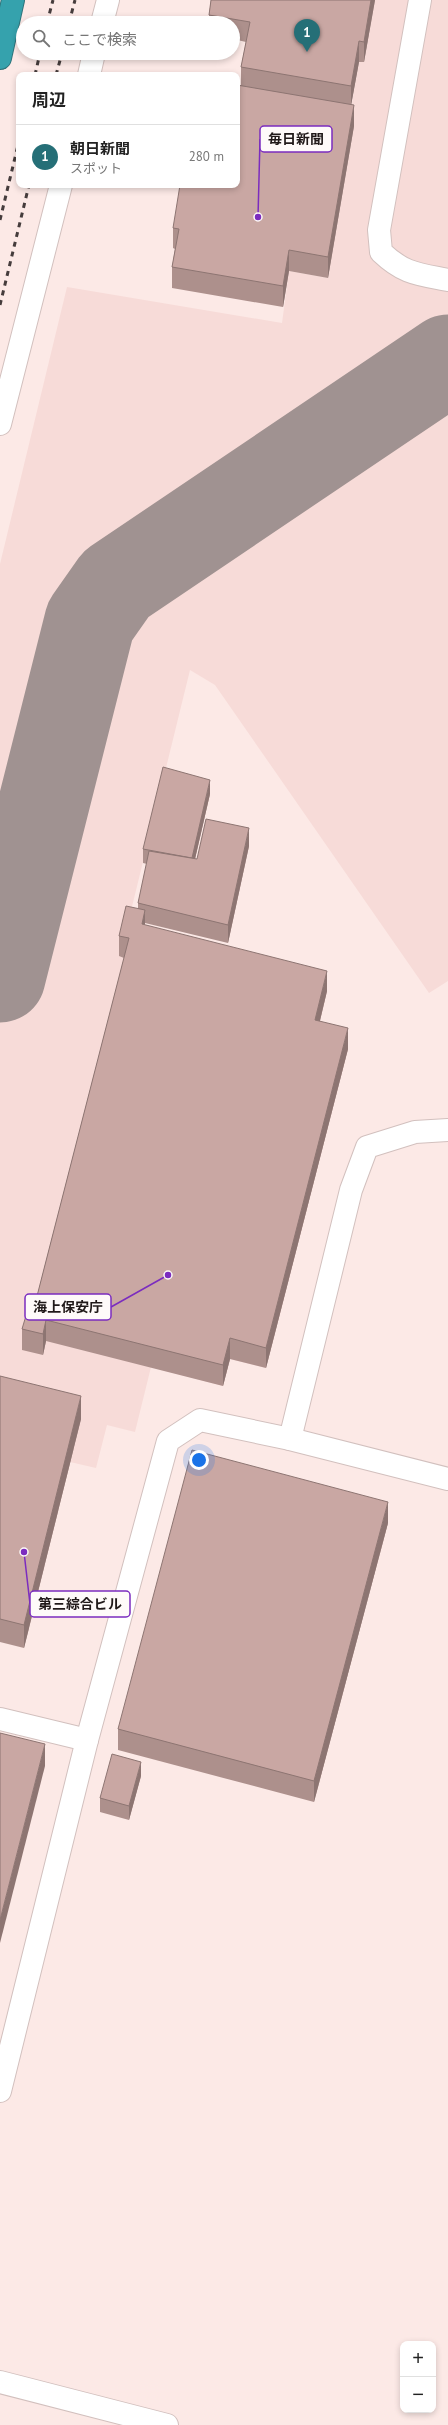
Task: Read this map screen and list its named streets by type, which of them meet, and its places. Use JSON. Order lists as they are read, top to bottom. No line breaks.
{"places":["毎日新聞","海上保安庁","第三綜合ビル"],"page":{"search":"ここで検索","pins":"1","heading":"周辺","list":[{"mark":"1","name":"朝日新聞","note":"スポット","value":"280 m"}],"map_buttons":["+","−"]}}
